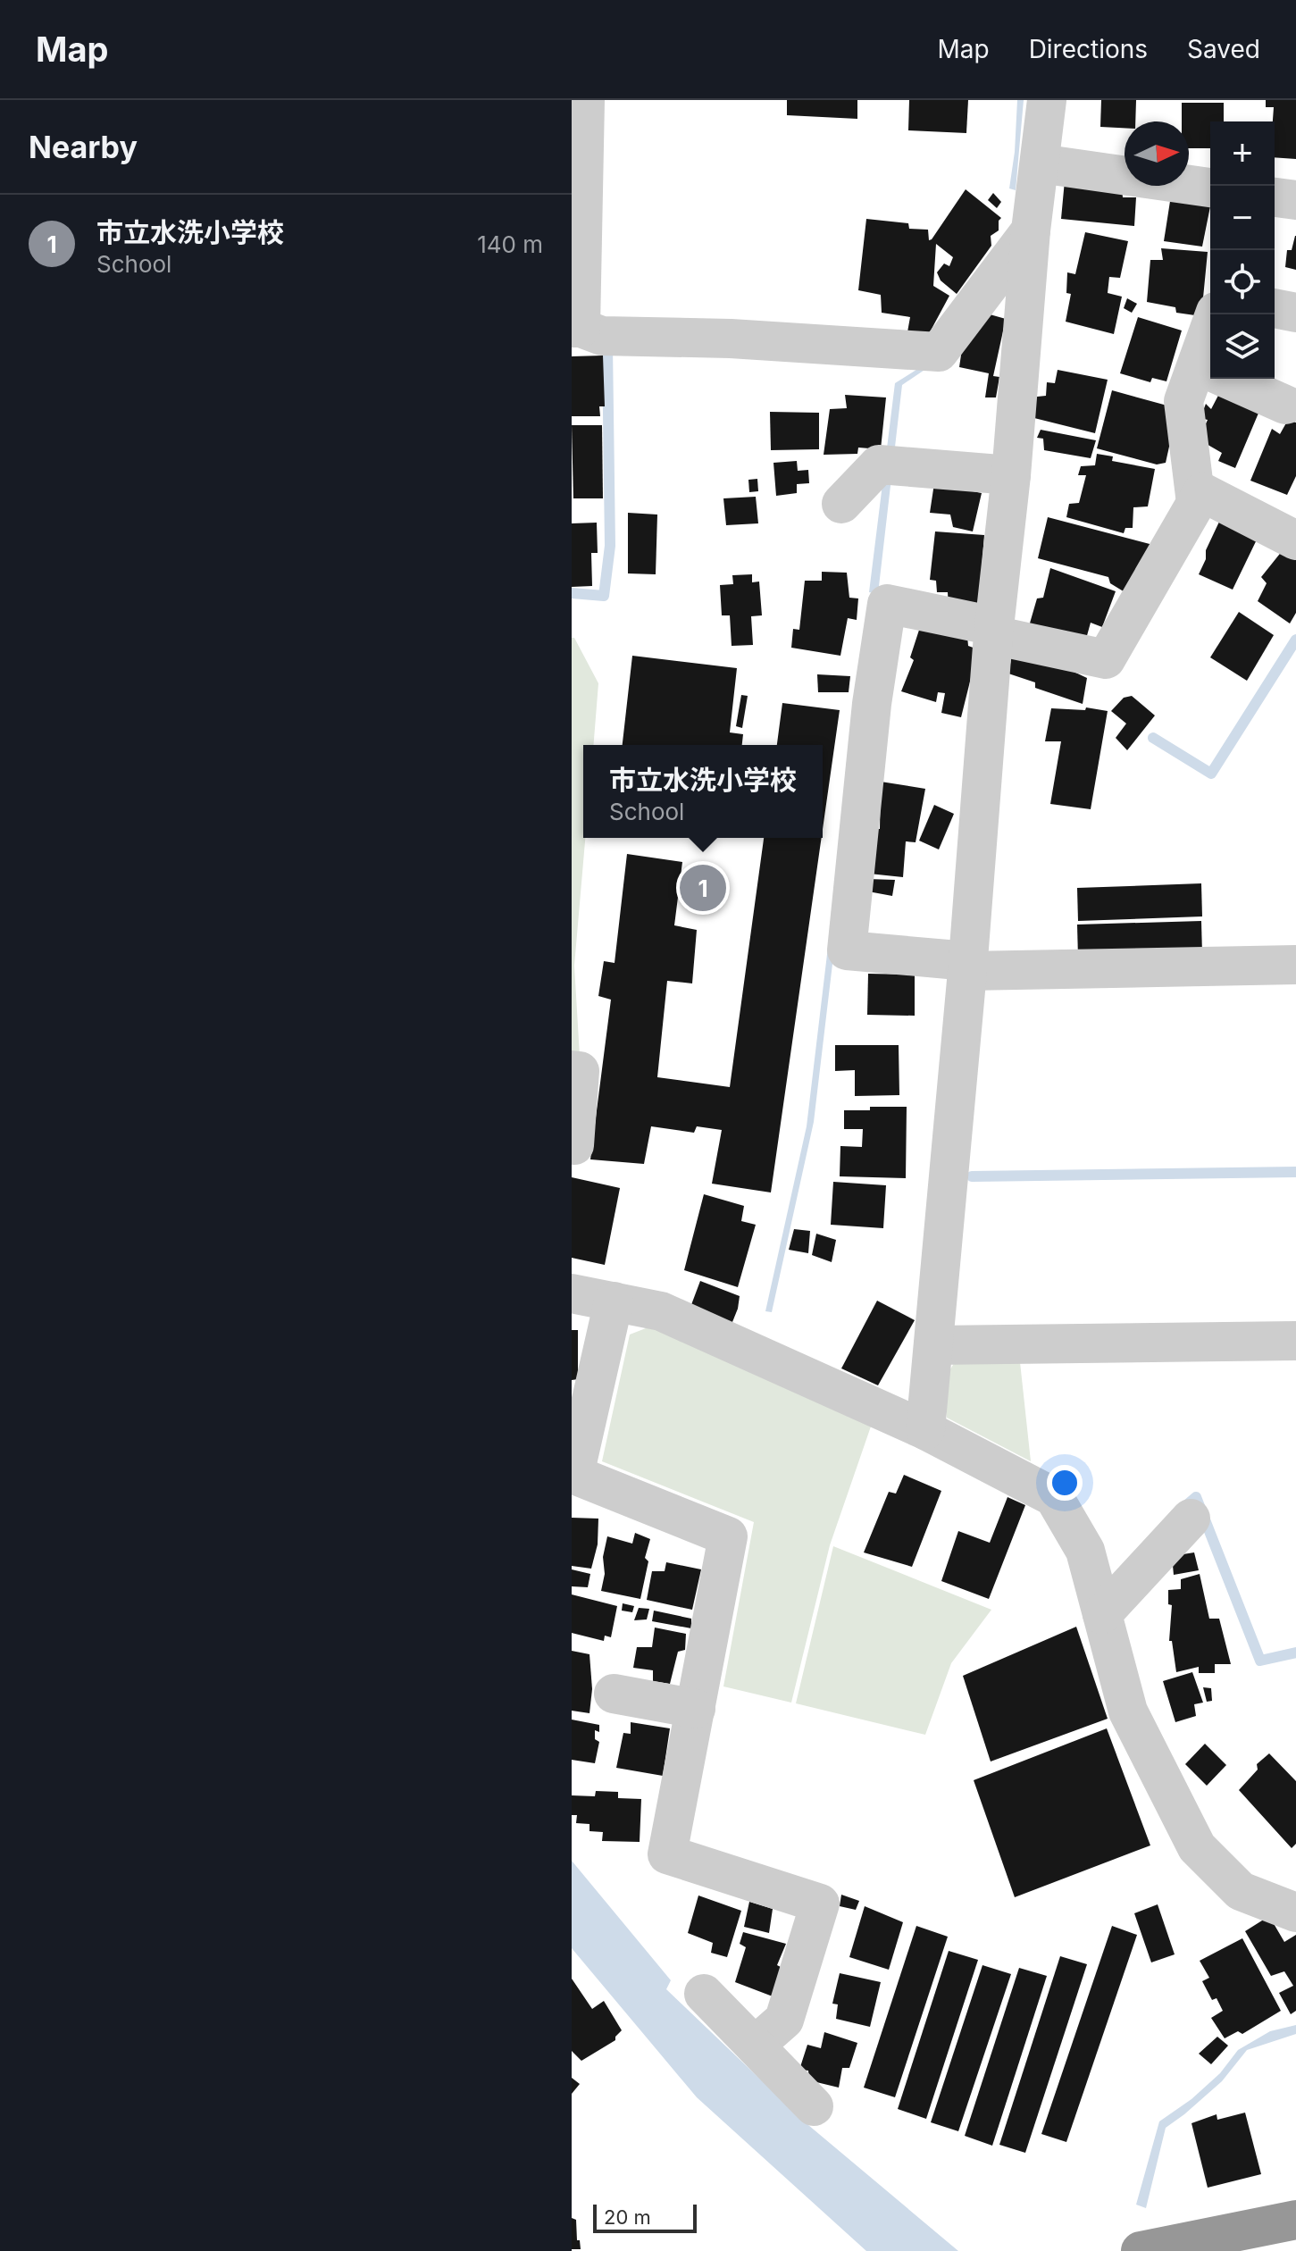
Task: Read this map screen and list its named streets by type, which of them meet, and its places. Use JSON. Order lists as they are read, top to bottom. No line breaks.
{"scale_bar":"20 m","north":"right","page":{"header":"Map","nav":["Map","Directions","Saved"],"heading":"Nearby","map_buttons":["+","−"],"list":[{"mark":"1","name":"市立水洗小学校","note":"School","value":"140 m"}],"popup":["市立水洗小学校","School"],"pins":"1","scale":"20 m"}}
